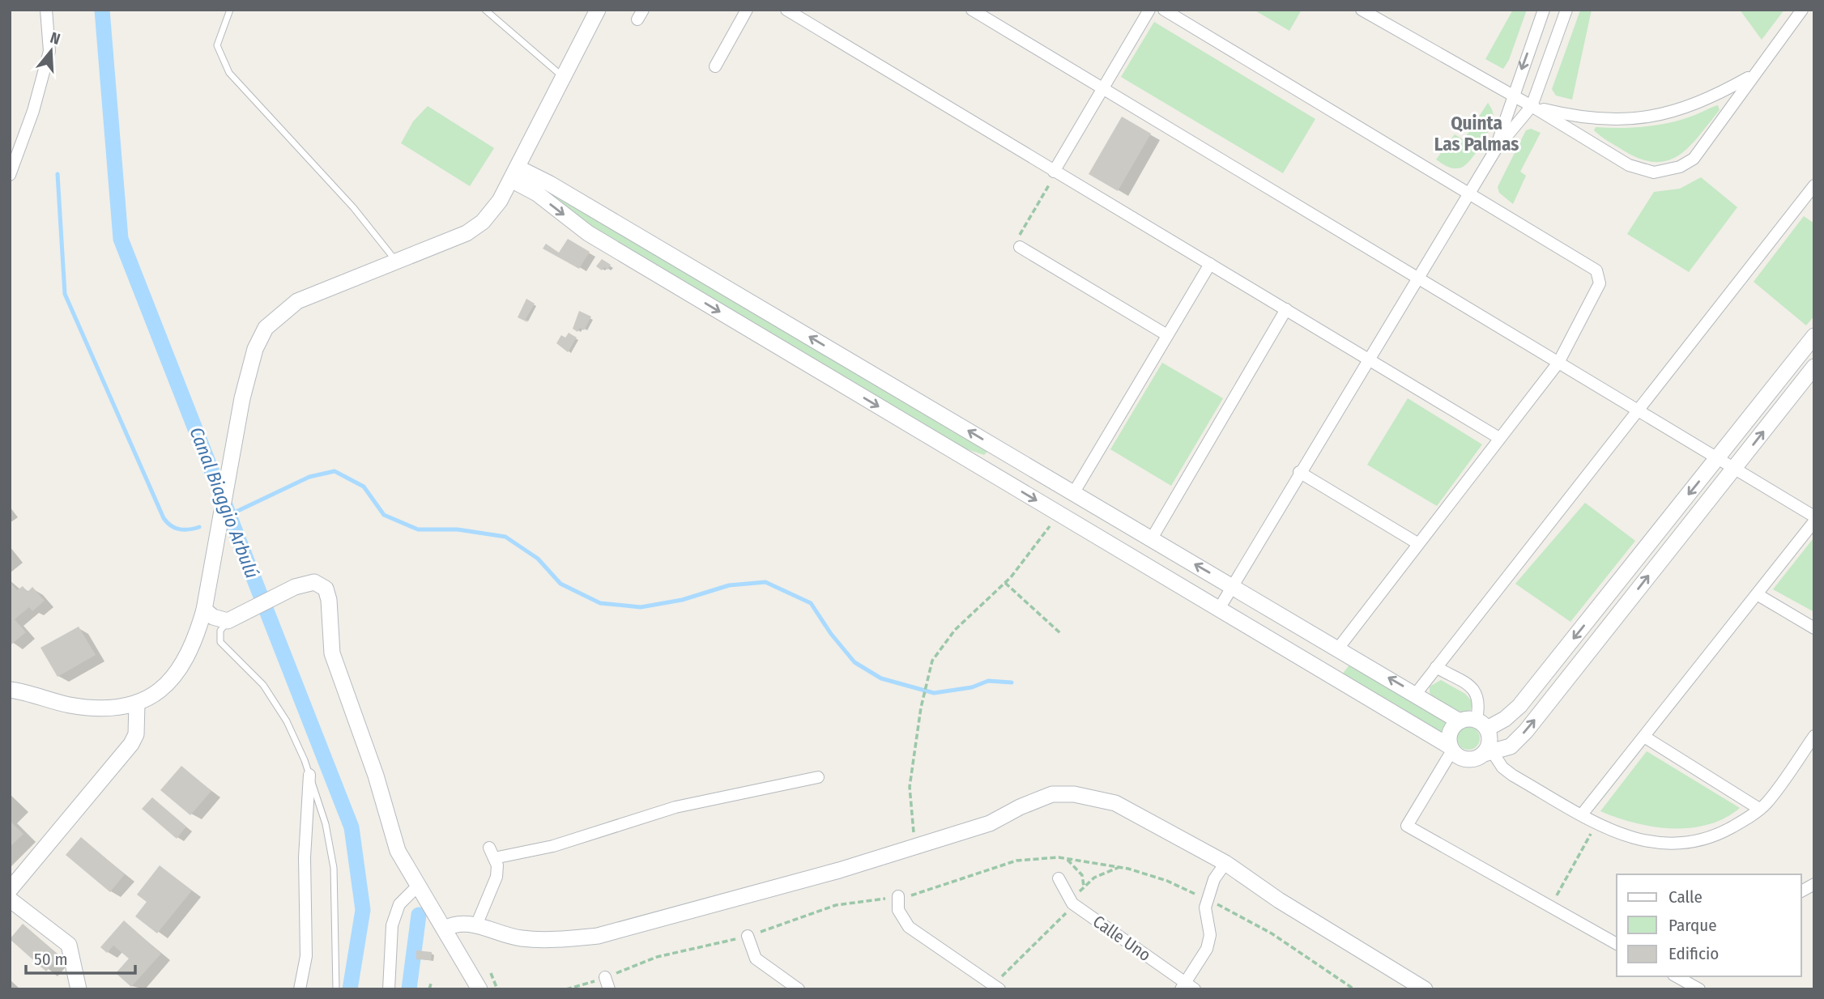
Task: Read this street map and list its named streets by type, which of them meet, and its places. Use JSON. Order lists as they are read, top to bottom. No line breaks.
{"streets":{"street":["Calle Uno"]},"districts":["Quinta Las Palmas"],"water":["Canal Biaggio Arbulú"],"legend":["Calle","Parque","Edificio"],"scale_bar":"50 m","north":"top"}
